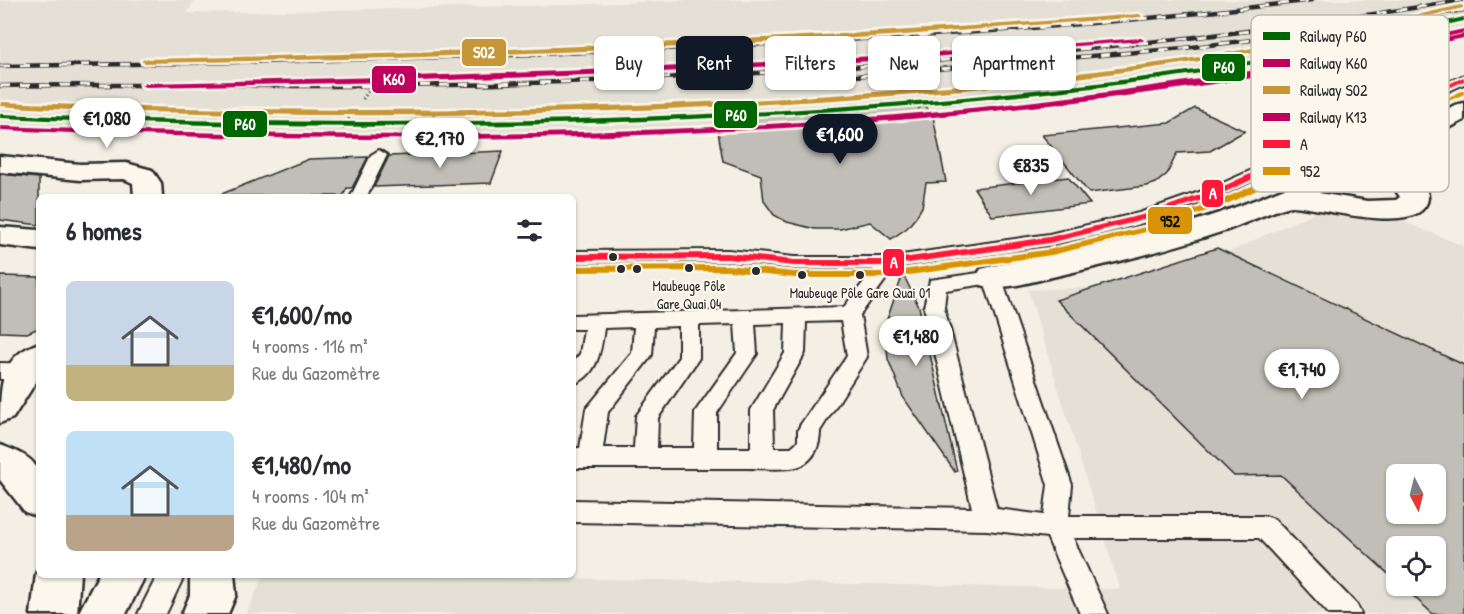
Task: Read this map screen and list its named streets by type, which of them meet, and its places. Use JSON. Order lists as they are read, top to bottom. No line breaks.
{"places":["Maubeuge Pôle Gare Quai 04","Maubeuge Pôle Gare Quai 01"],"lines":["rail line S02","rail line P60","rail line K60","rail line K13","transit line A","transit line 952"],"legend":["Railway P60","Railway K60","Railway S02","Railway K13","A","952"],"north":"bottom","page":{"chip":["Buy","Rent","Filters","New","Apartment"],"price":["€1,080","€1,600","€2,170","€835","€1,480","€1,740"],"heading":"6 homes","list":[{"name":"€1,600/mo","note":"4 rooms · 116 m² · Rue du Gazomètre"},{"name":"€1,480/mo","note":"4 rooms · 104 m² · Rue du Gazomètre"}]}}
